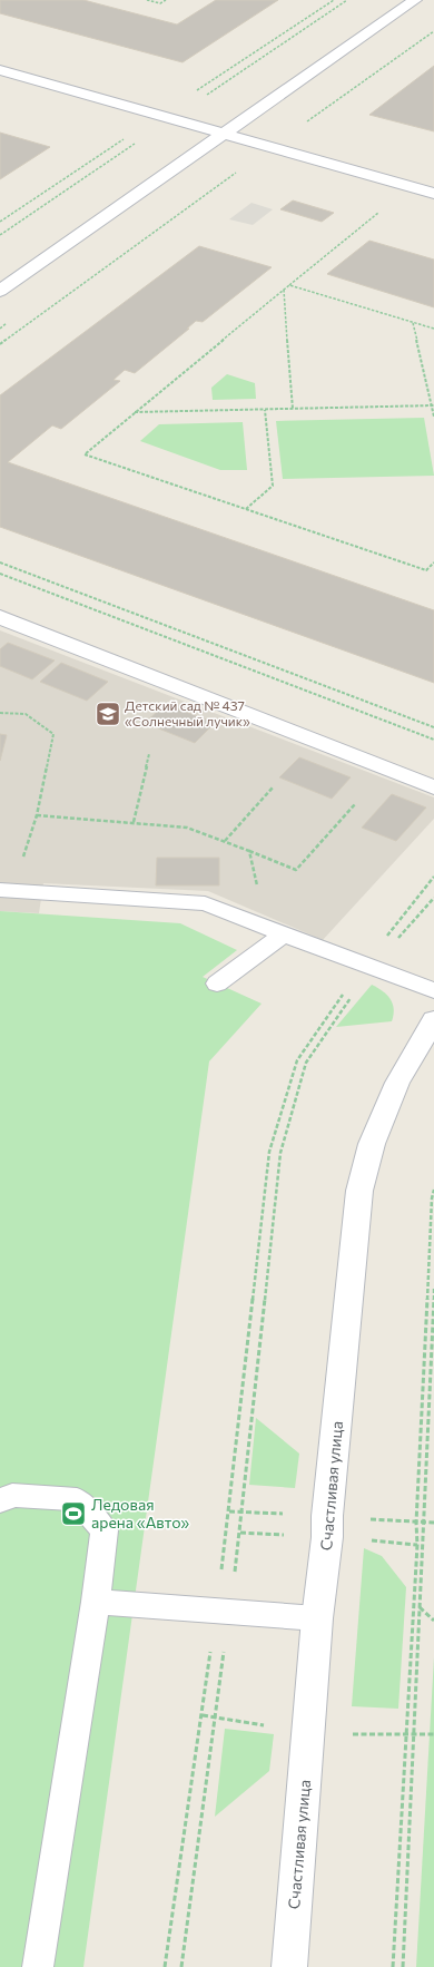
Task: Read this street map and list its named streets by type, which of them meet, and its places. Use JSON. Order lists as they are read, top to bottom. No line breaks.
{"streets":{"street":["Счастливая улица"]},"places":{"school or university":["Детский сад № 437 «Солнечный лучик»"],"sports":["Ледовая арена «Авто»"]}}
